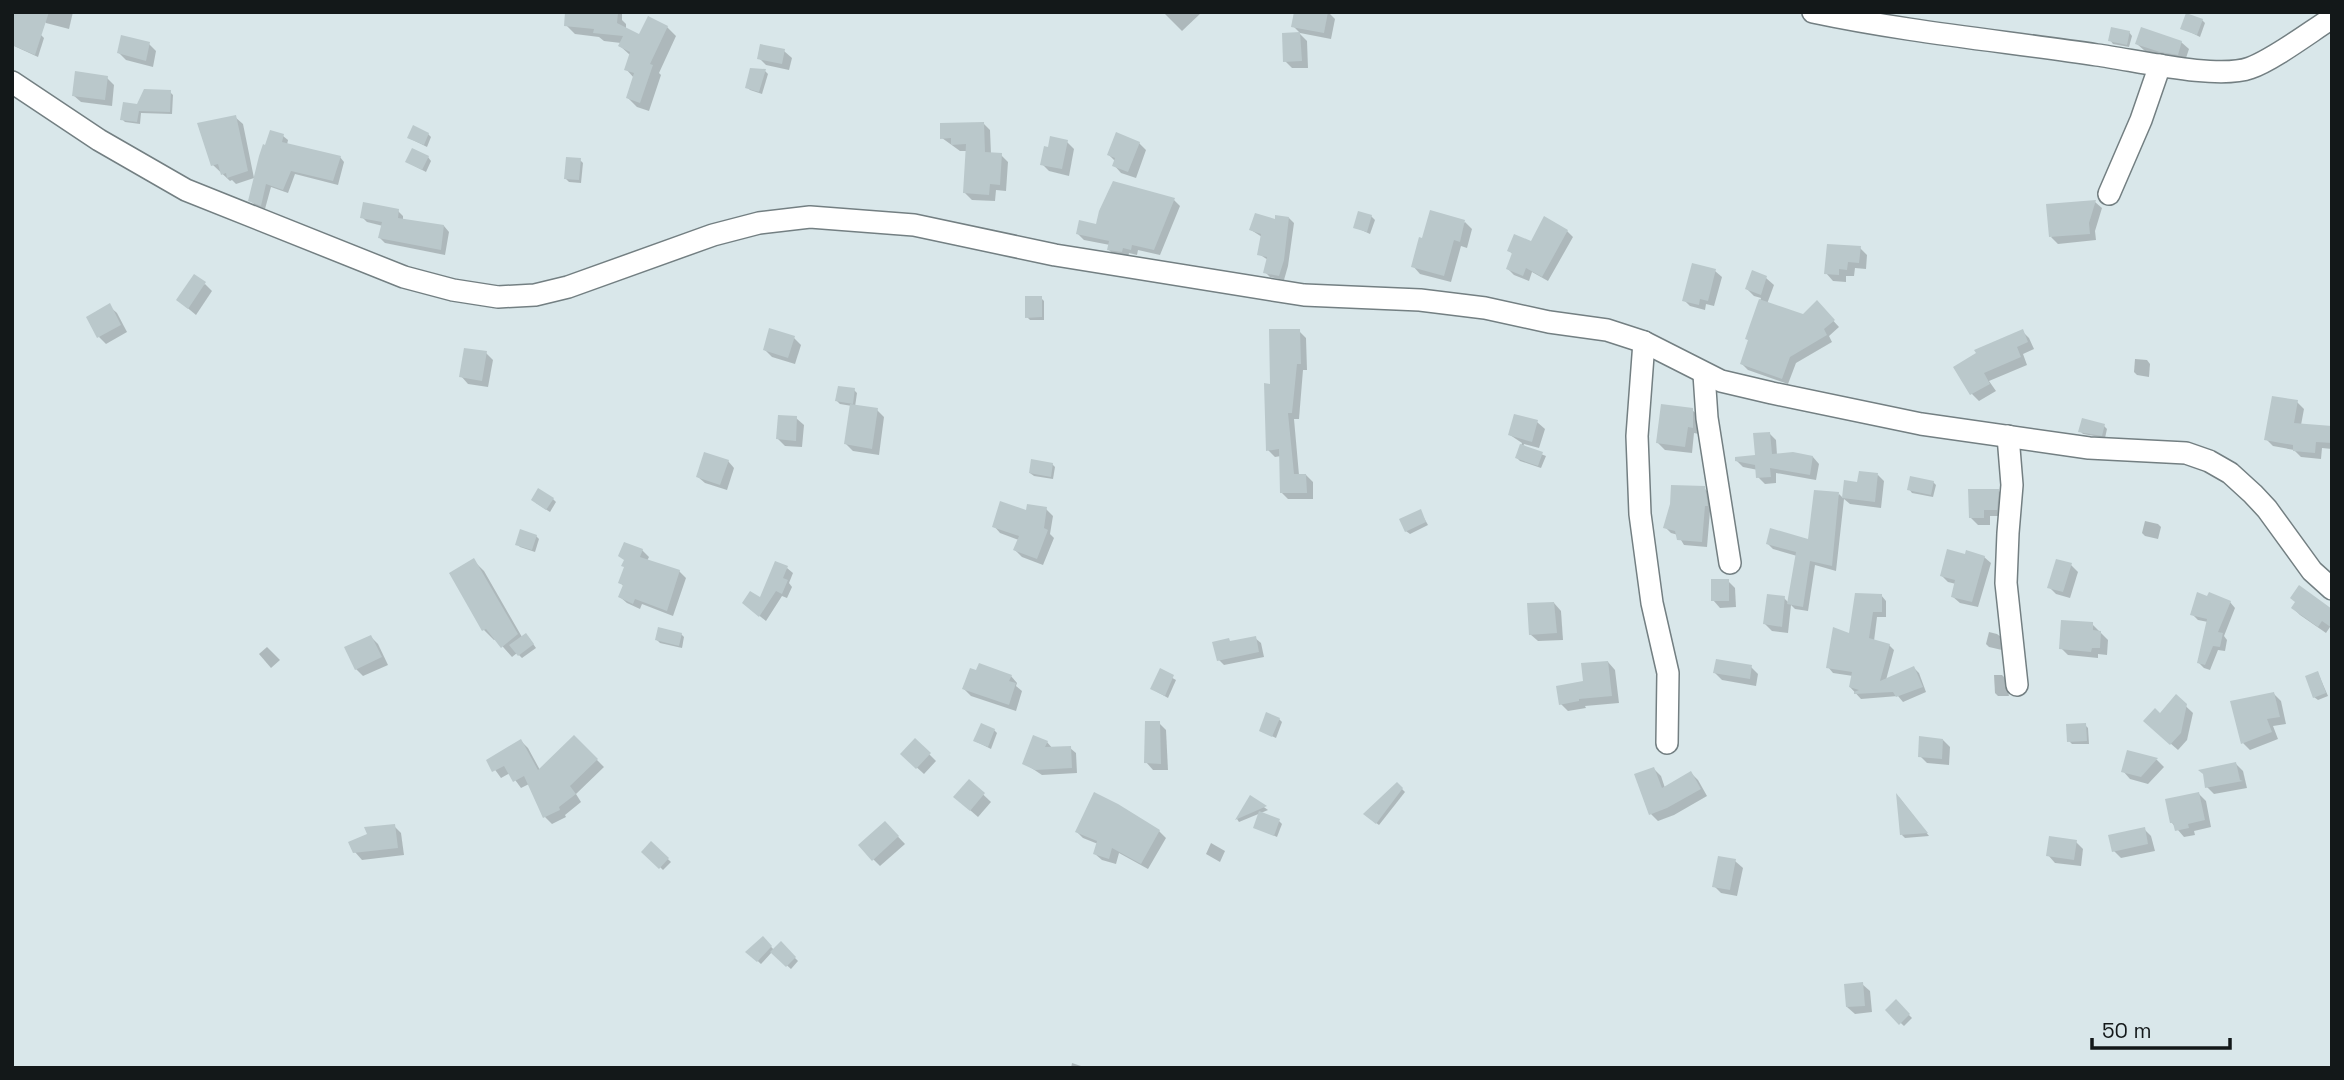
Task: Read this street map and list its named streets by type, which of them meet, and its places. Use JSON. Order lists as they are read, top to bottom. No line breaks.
{"scale_bar":"50 m"}
